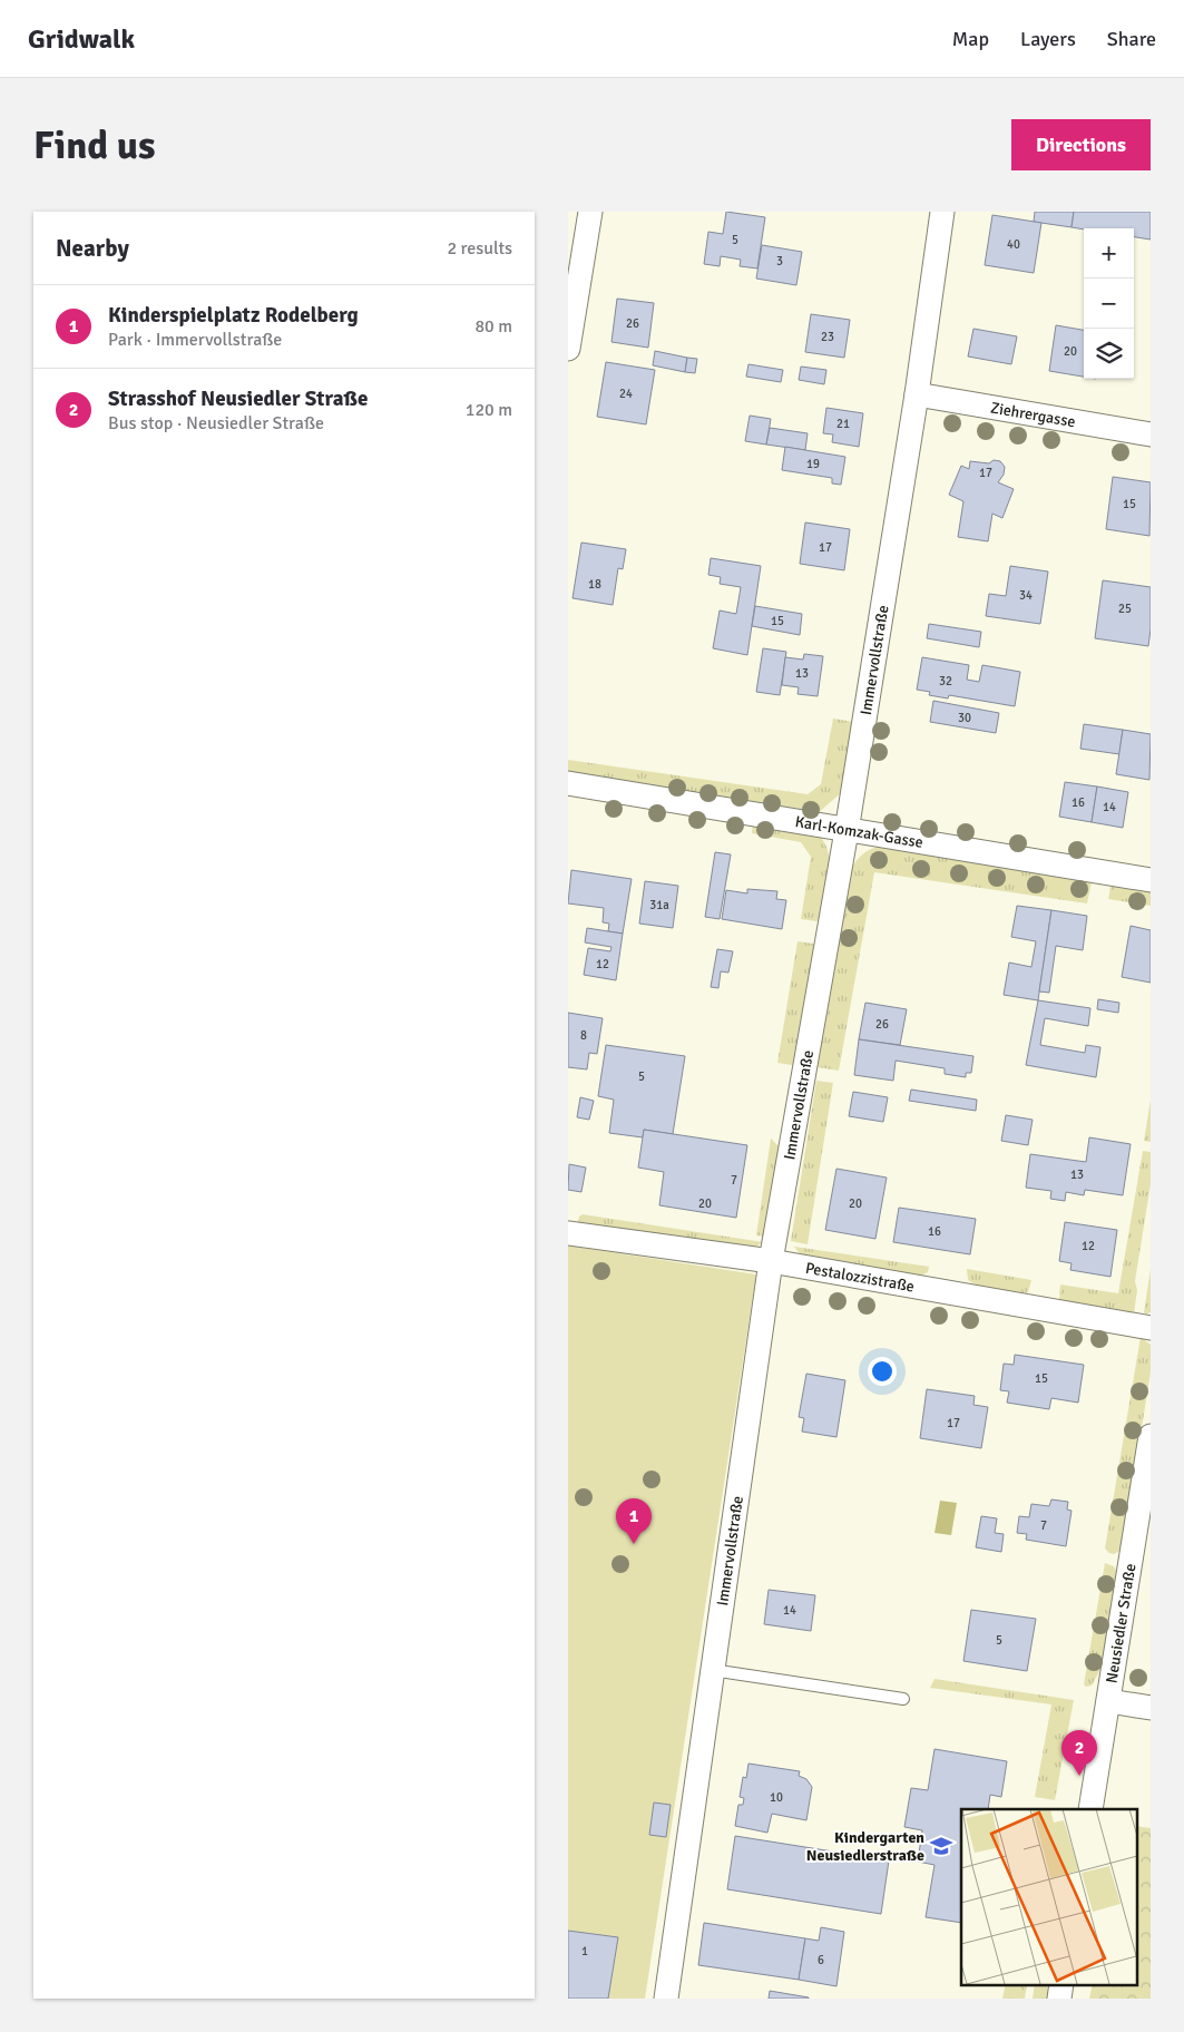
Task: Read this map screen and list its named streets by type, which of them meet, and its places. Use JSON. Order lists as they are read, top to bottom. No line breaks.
{"streets":{"street":["Ziehrergasse","Immervollstraße","Karl-Komzak-Gasse","Pestalozzistraße","Neusiedler Straße"]},"crossings":[["Ziehrergasse","Immervollstraße"],["Immervollstraße","Karl-Komzak-Gasse"],["Immervollstraße","Pestalozzistraße"]],"places":{"school or university":["Kindergarten Neusiedlerstraße"]},"house_numbers":["5","40","3","26","23","20","24","21","19","17","15","17","18","34","25","15","13","32","30","16","14","31a","12","26","8","5","13","7","20","20","16","12","15","17","7","14","5","10","1","6"],"page":{"header":"Gridwalk","nav":["Map","Layers","Share"],"buttons":"Directions","title":"Find us","heading":["Nearby","2 results"],"map_buttons":["+","−"],"list":[{"mark":"1","name":"Kinderspielplatz Rodelberg","note":"Park · Immervollstraße","value":"80 m"},{"mark":"2","name":"Strasshof Neusiedler Straße","note":"Bus stop · Neusiedler Straße","value":"120 m"}],"pins":["1","2"]}}
